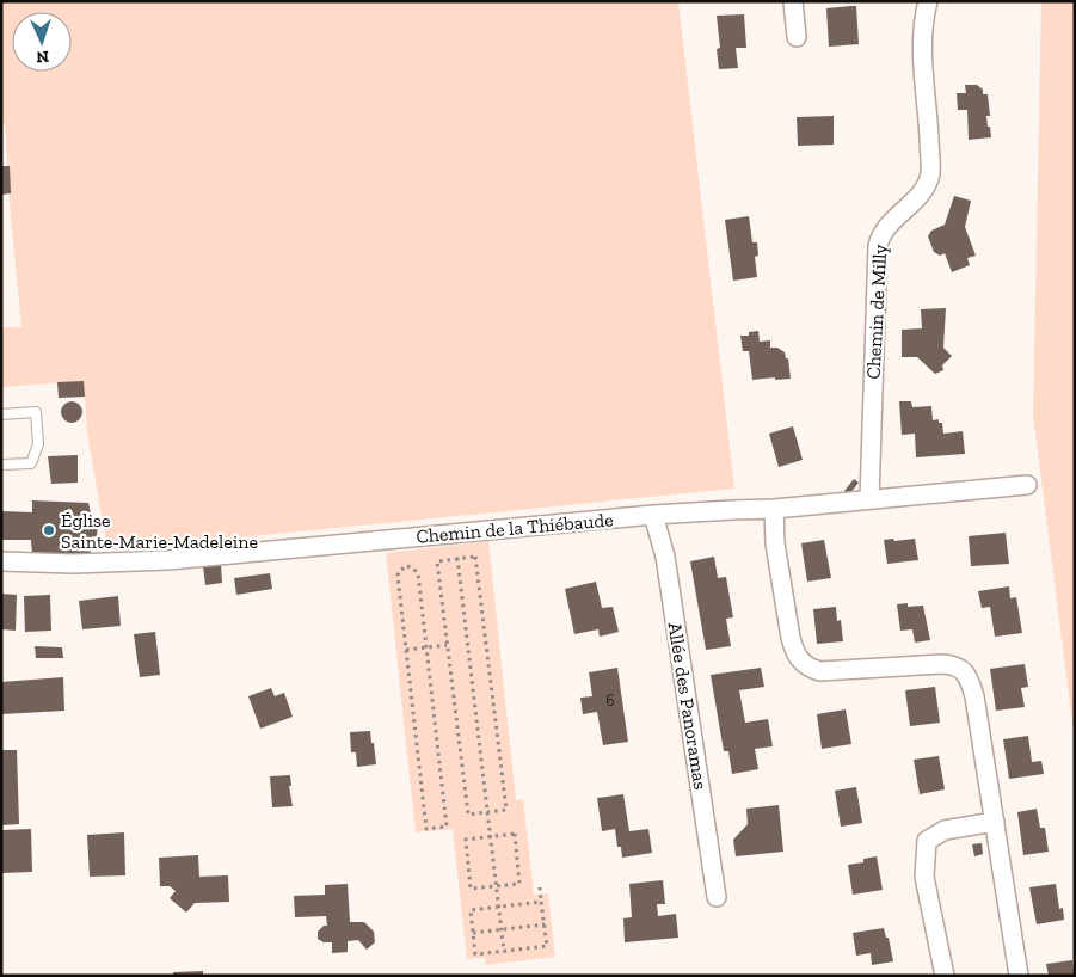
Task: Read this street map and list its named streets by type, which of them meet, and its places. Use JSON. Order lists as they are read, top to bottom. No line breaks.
{"streets":{"street":["Chemin de Milly","Chemin de la Thiébaude","Allée des Panoramas"]},"crossings":[["Chemin de Milly","Chemin de la Thiébaude"],["Chemin de la Thiébaude","Allée des Panoramas"]],"places":["Église Sainte-Marie-Madeleine"],"house_numbers":["6"],"north":"bottom"}
